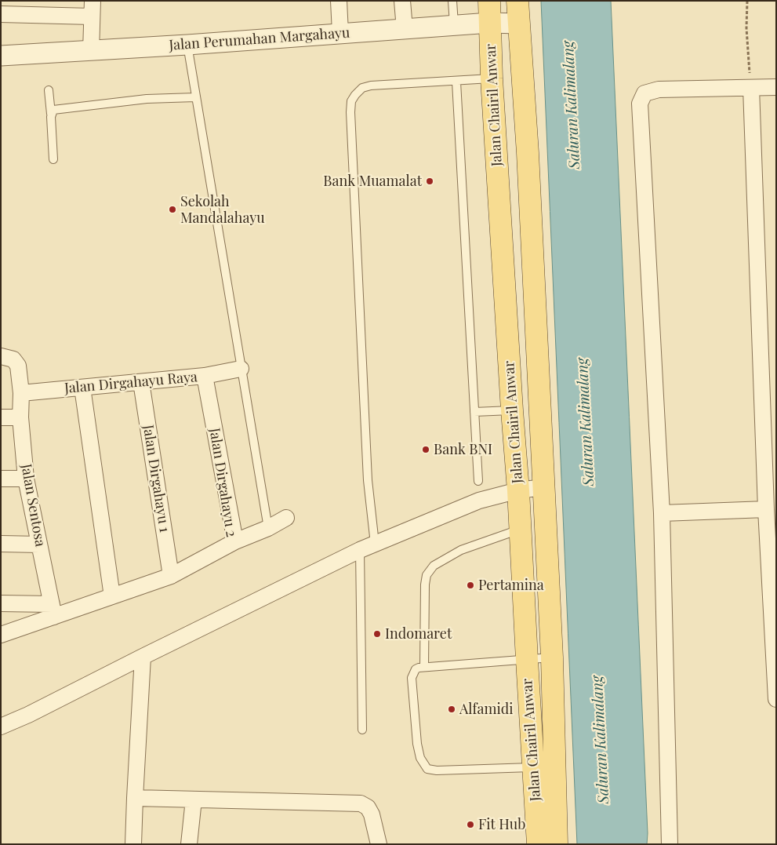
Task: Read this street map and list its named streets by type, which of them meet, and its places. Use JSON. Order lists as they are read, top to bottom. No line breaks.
{"streets":{"main road":["Jalan Chairil Anwar"],"street":["Jalan Perumahan Margahayu","Jalan Dirgahayu Raya","Jalan Dirgahayu 1","Jalan Dirgahayu 2","Jalan Sentosa"]},"crossings":[["Jalan Perumahan Margahayu","Jalan Chairil Anwar"],["Jalan Dirgahayu Raya","Jalan Dirgahayu 1"],["Jalan Dirgahayu Raya","Jalan Dirgahayu 2"],["Jalan Dirgahayu Raya","Jalan Sentosa"],["Jalan Dirgahayu 1","Jalan Dirgahayu 2"],["Jalan Dirgahayu 2","Jalan Sentosa"]],"water":["Saluran Kalimalang"],"places":["Bank Muamalat","Sekolah Mandalahayu","Bank BNI","Pertamina","Indomaret","Alfamidi","Fit Hub"]}
